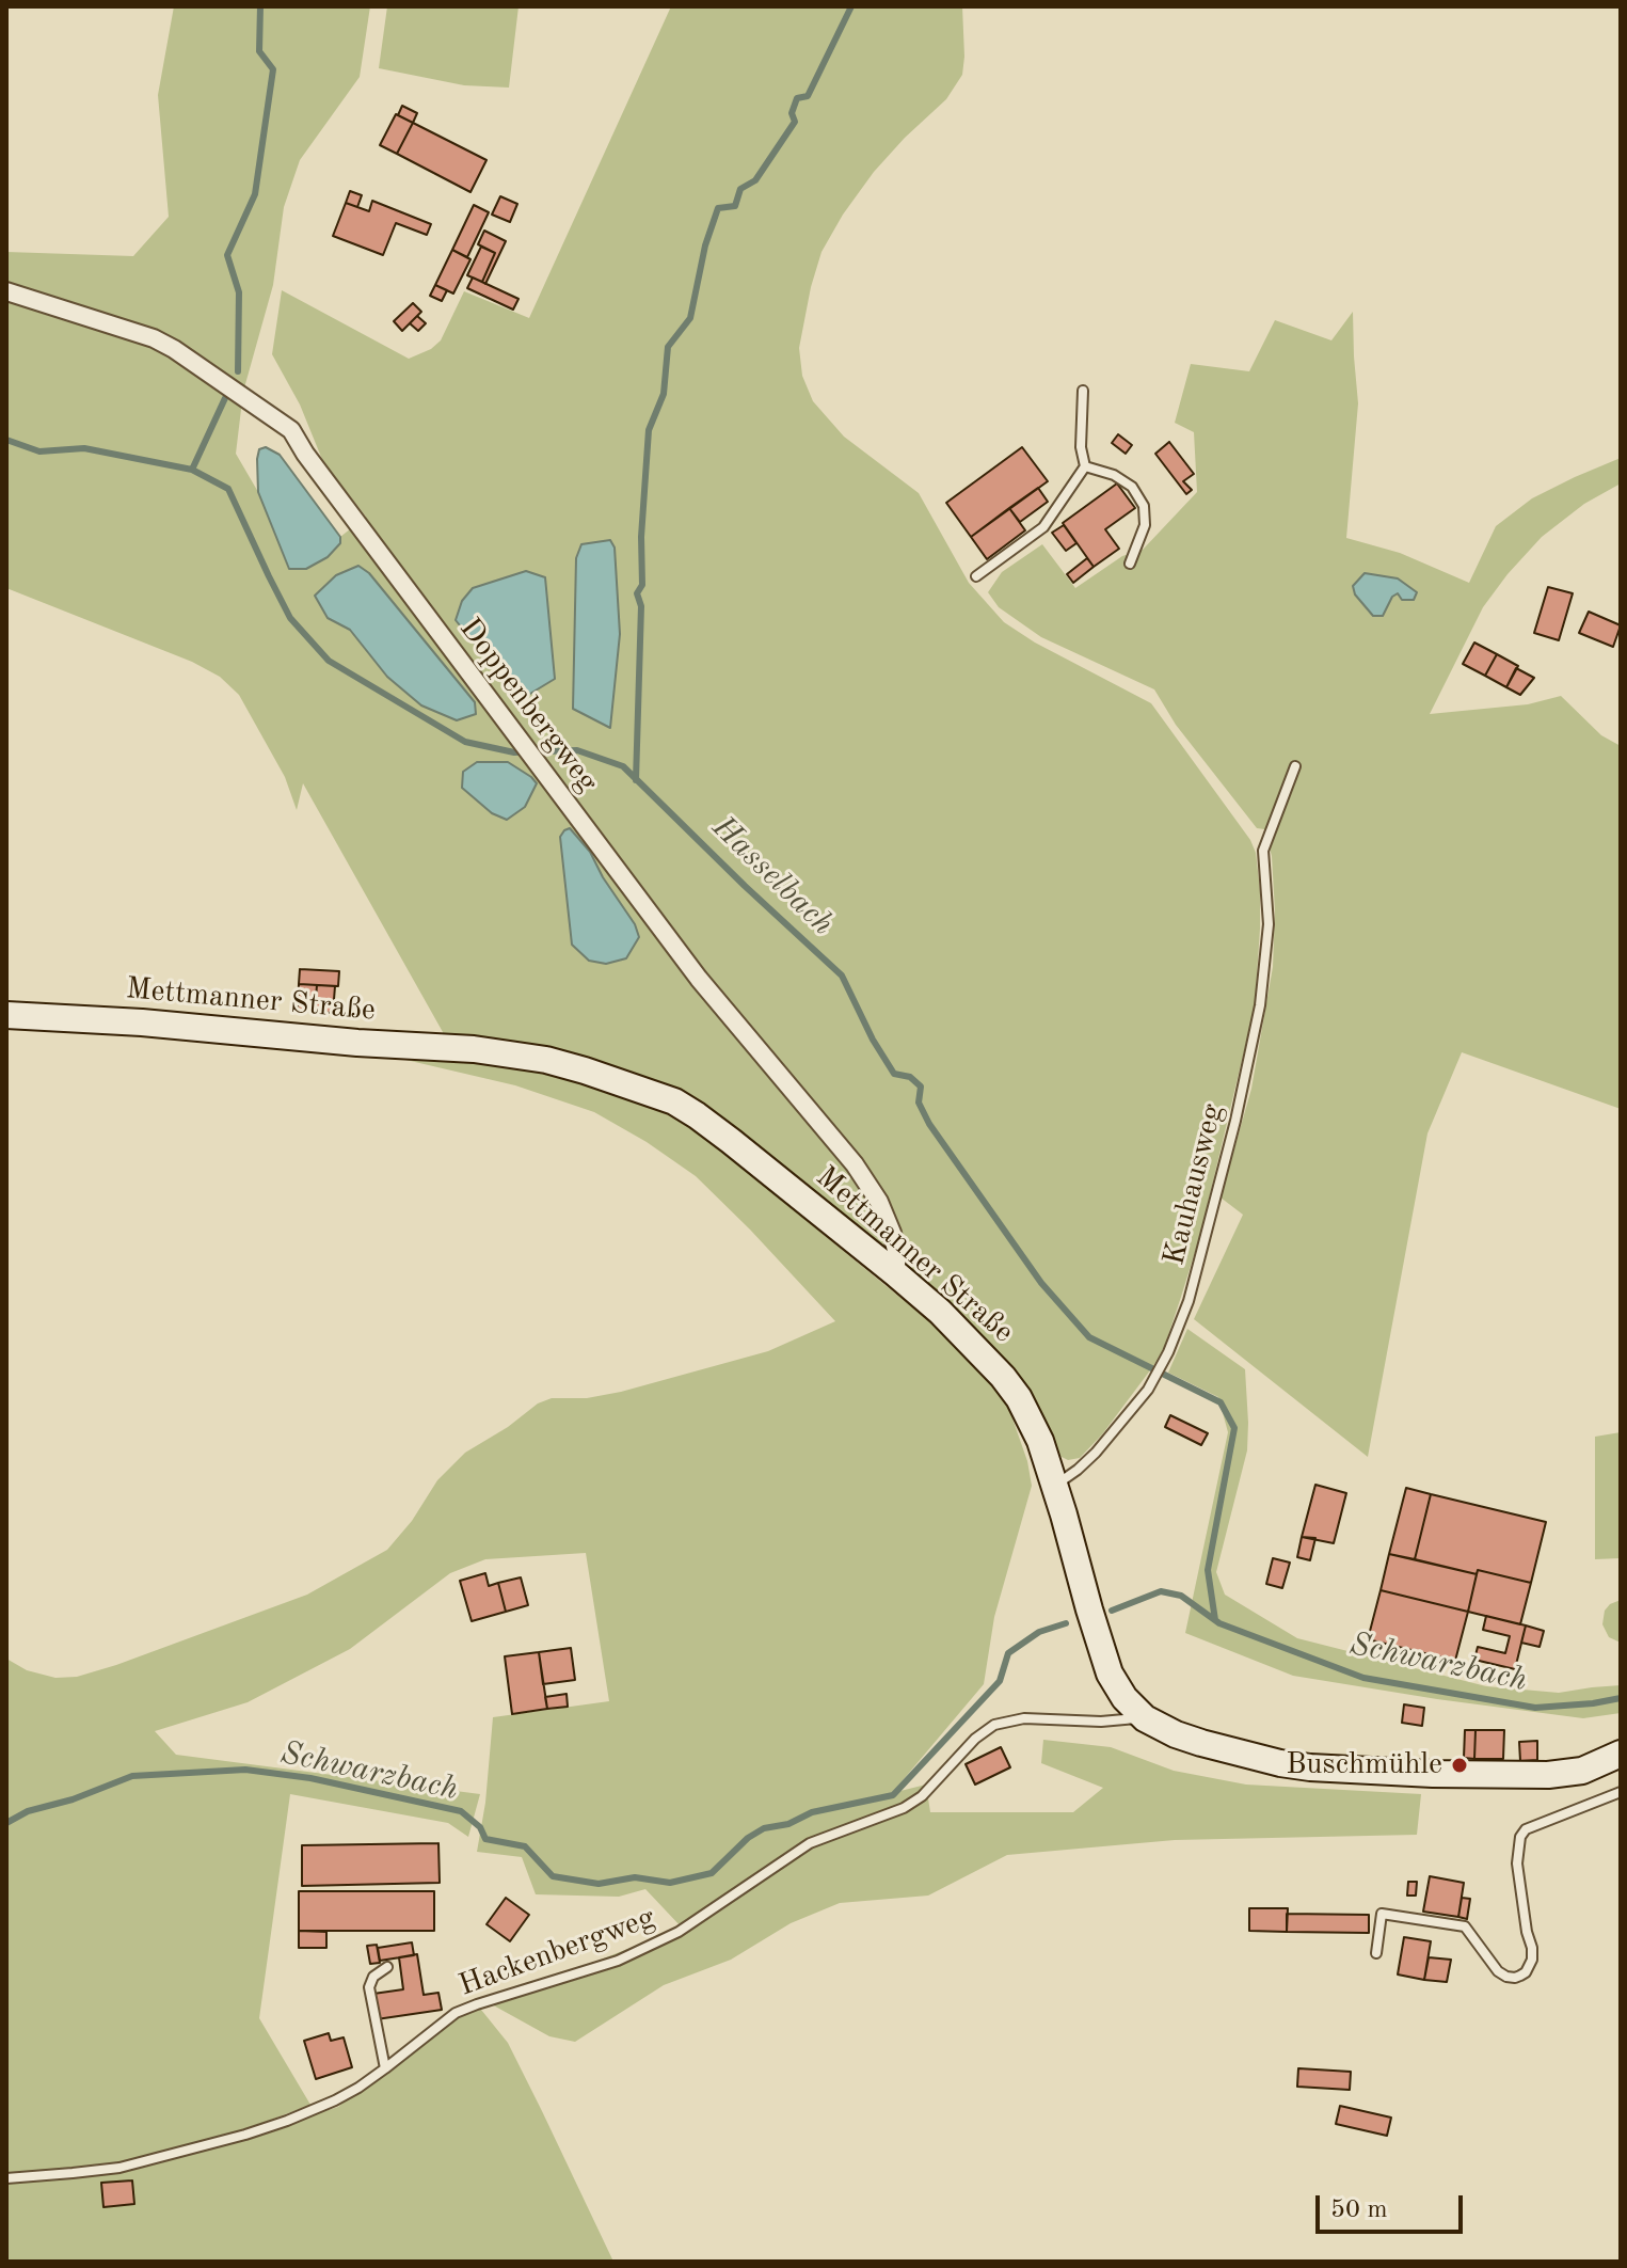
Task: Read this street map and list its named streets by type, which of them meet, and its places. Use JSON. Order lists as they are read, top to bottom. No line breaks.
{"streets":{"main road":["Mettmanner Straße"],"street":["Doppenbergweg"],"lane":["Kauhausweg","Hackenbergweg"]},"crossings":[["Doppenbergweg","Mettmanner Straße"],["Mettmanner Straße","Kauhausweg"],["Mettmanner Straße","Hackenbergweg"]],"water":["Hasselbach","Schwarzbach"],"places":["Buschmühle"],"scale_bar":"50 m"}
